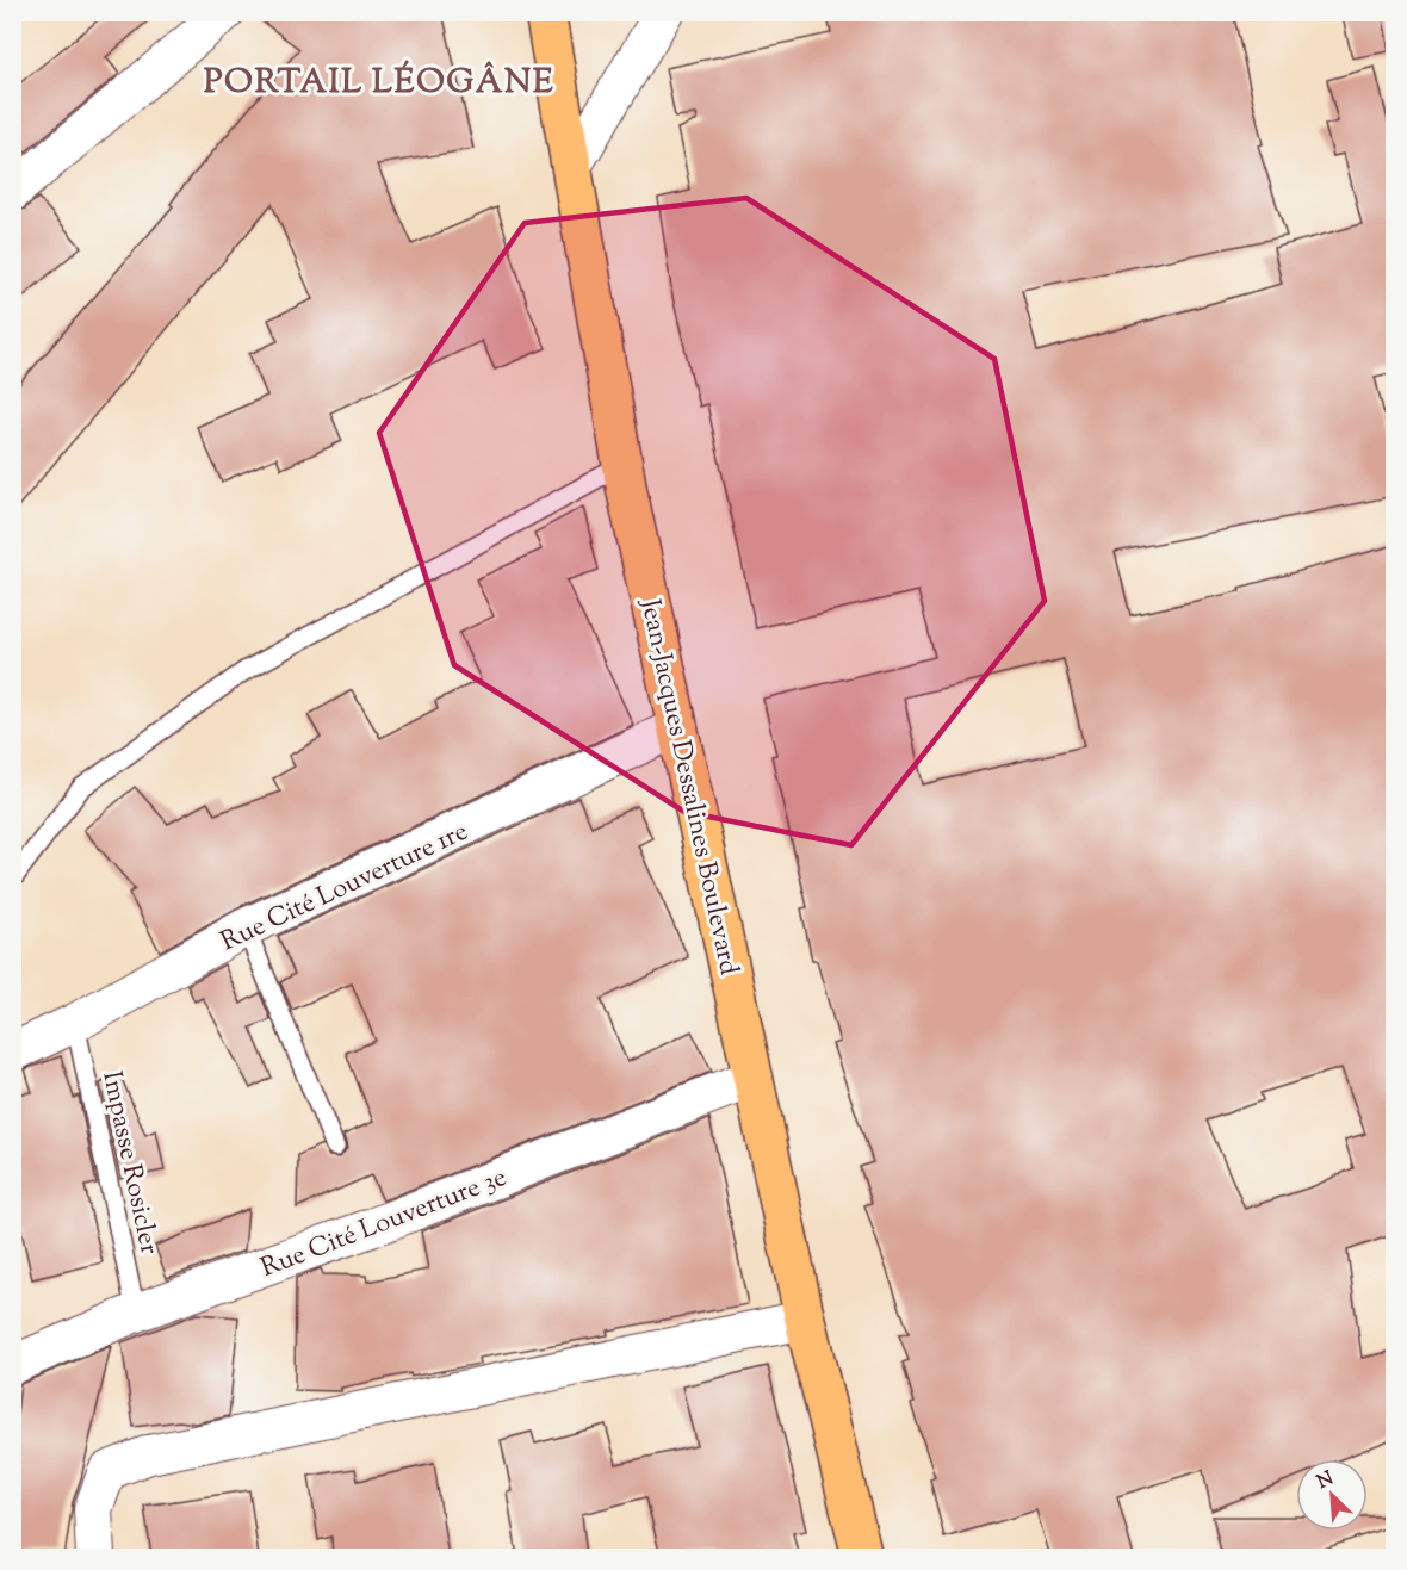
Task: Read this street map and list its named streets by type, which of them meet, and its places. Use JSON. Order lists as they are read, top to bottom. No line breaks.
{"streets":{"main road":["Jean-Jacques Dessalines Boulevard"],"street":["Rue Cité Louverture 1re","Rue Cité Louverture 3e"],"lane":["Impasse Rosicler"]},"crossings":[["Jean-Jacques Dessalines Boulevard","Rue Cité Louverture 1re"],["Jean-Jacques Dessalines Boulevard","Rue Cité Louverture 3e"],["Rue Cité Louverture 1re","Impasse Rosicler"],["Impasse Rosicler","Rue Cité Louverture 3e"]],"districts":["PORTAIL LÉOGÂNE"],"north":"top left"}
